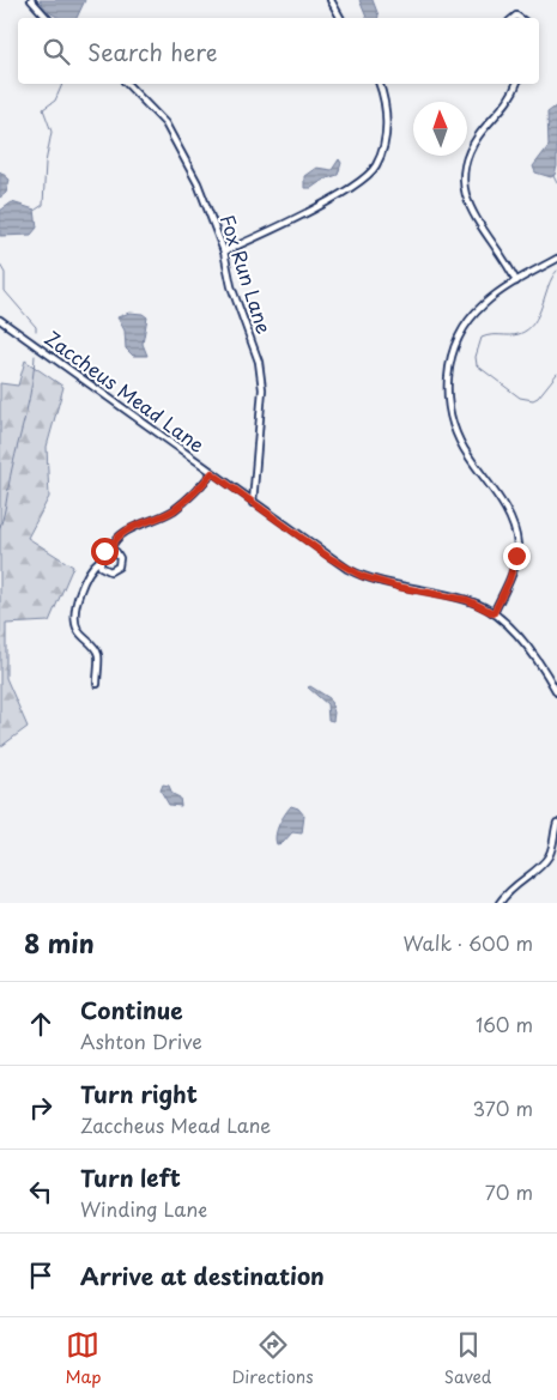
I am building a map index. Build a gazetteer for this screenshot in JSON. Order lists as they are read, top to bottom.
{
  "streets": {
    "street": ["Fox Run Lane", "Zaccheus Mead Lane"]
  },
  "crossings": [
    ["Fox Run Lane", "Zaccheus Mead Lane"]
  ],
  "north": "top",
  "page": {
    "search": "Search here",
    "heading": ["8 min", "Walk · 600 m"],
    "list": [
      ["Continue", "Ashton Drive", "160 m"],
      ["Turn right", "Zaccheus Mead Lane", "370 m"],
      ["Turn left", "Winding Lane", "70 m"],
      "Arrive at destination"
    ],
    "nav": ["Map", "Directions", "Saved"]
  }
}
